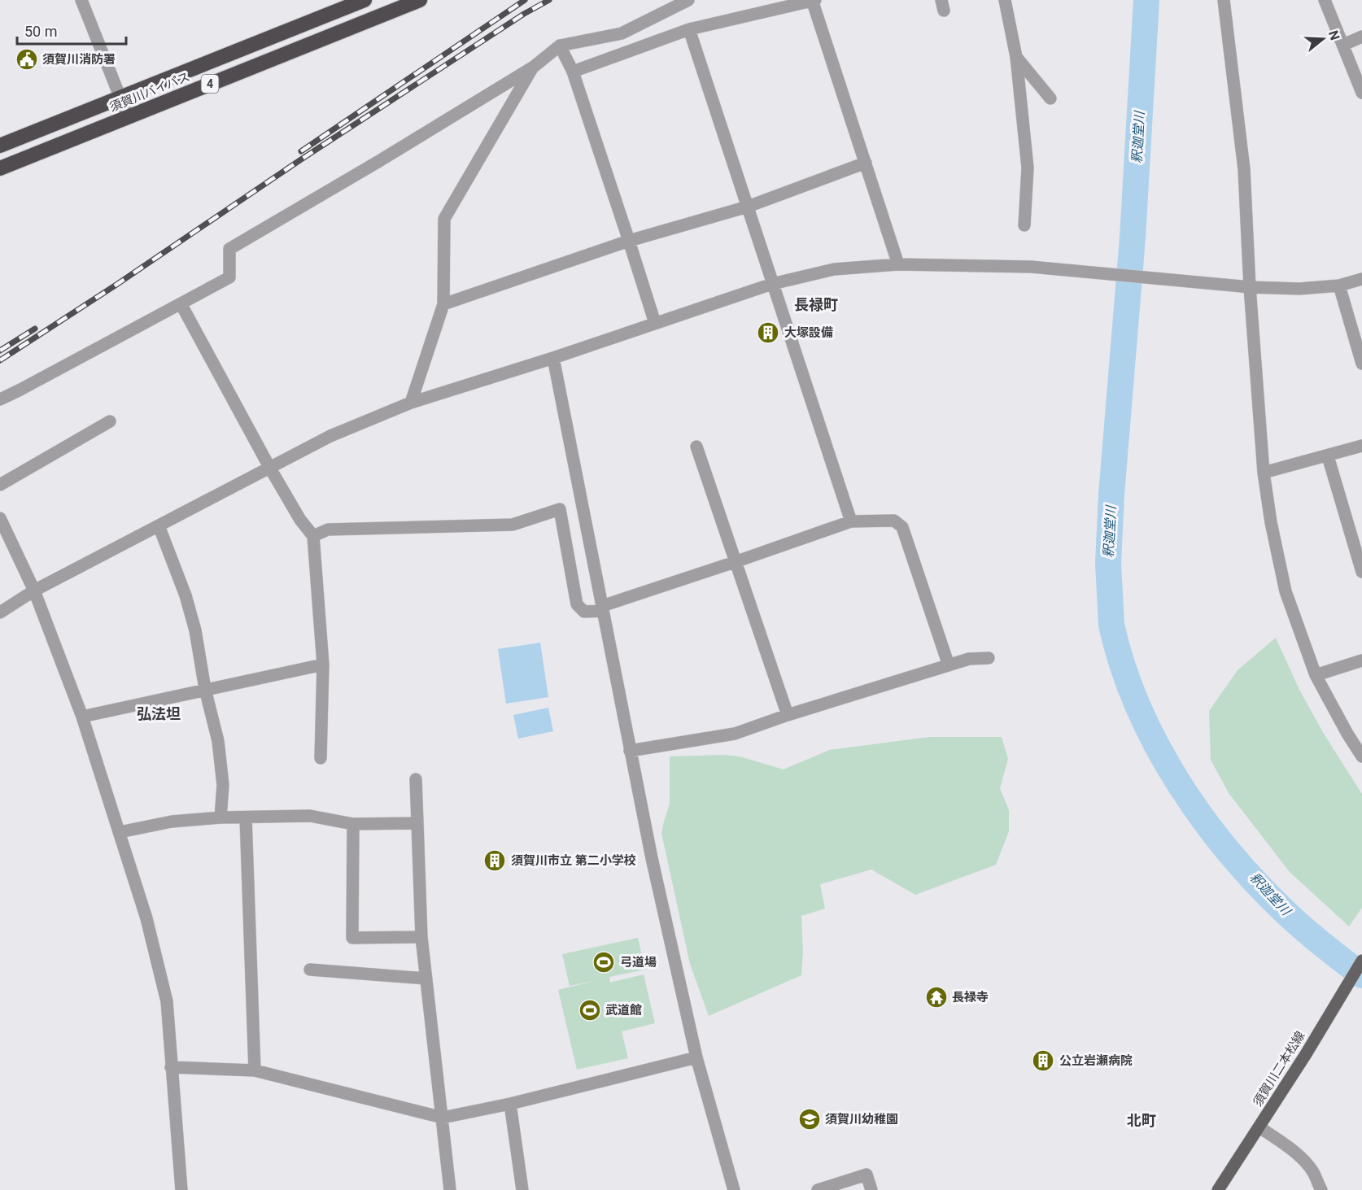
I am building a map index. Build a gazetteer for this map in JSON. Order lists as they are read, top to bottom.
{
  "streets": {
    "highway": ["4", "須賀川バイパス"],
    "main road": ["須賀川二本松線"]
  },
  "districts": ["長禄町", "弘法坦", "北町"],
  "water": ["釈迦堂川"],
  "places": {
    "public building": ["須賀川消防署"],
    "building": ["大塚設備", "須賀川市立 第二小学校", "公立岩瀬病院"],
    "sports": ["弓道場", "武道館"],
    "temple": ["長禄寺"],
    "school or university": ["須賀川幼稚園"]
  },
  "scale_bar": "50 m",
  "north": "right"
}
